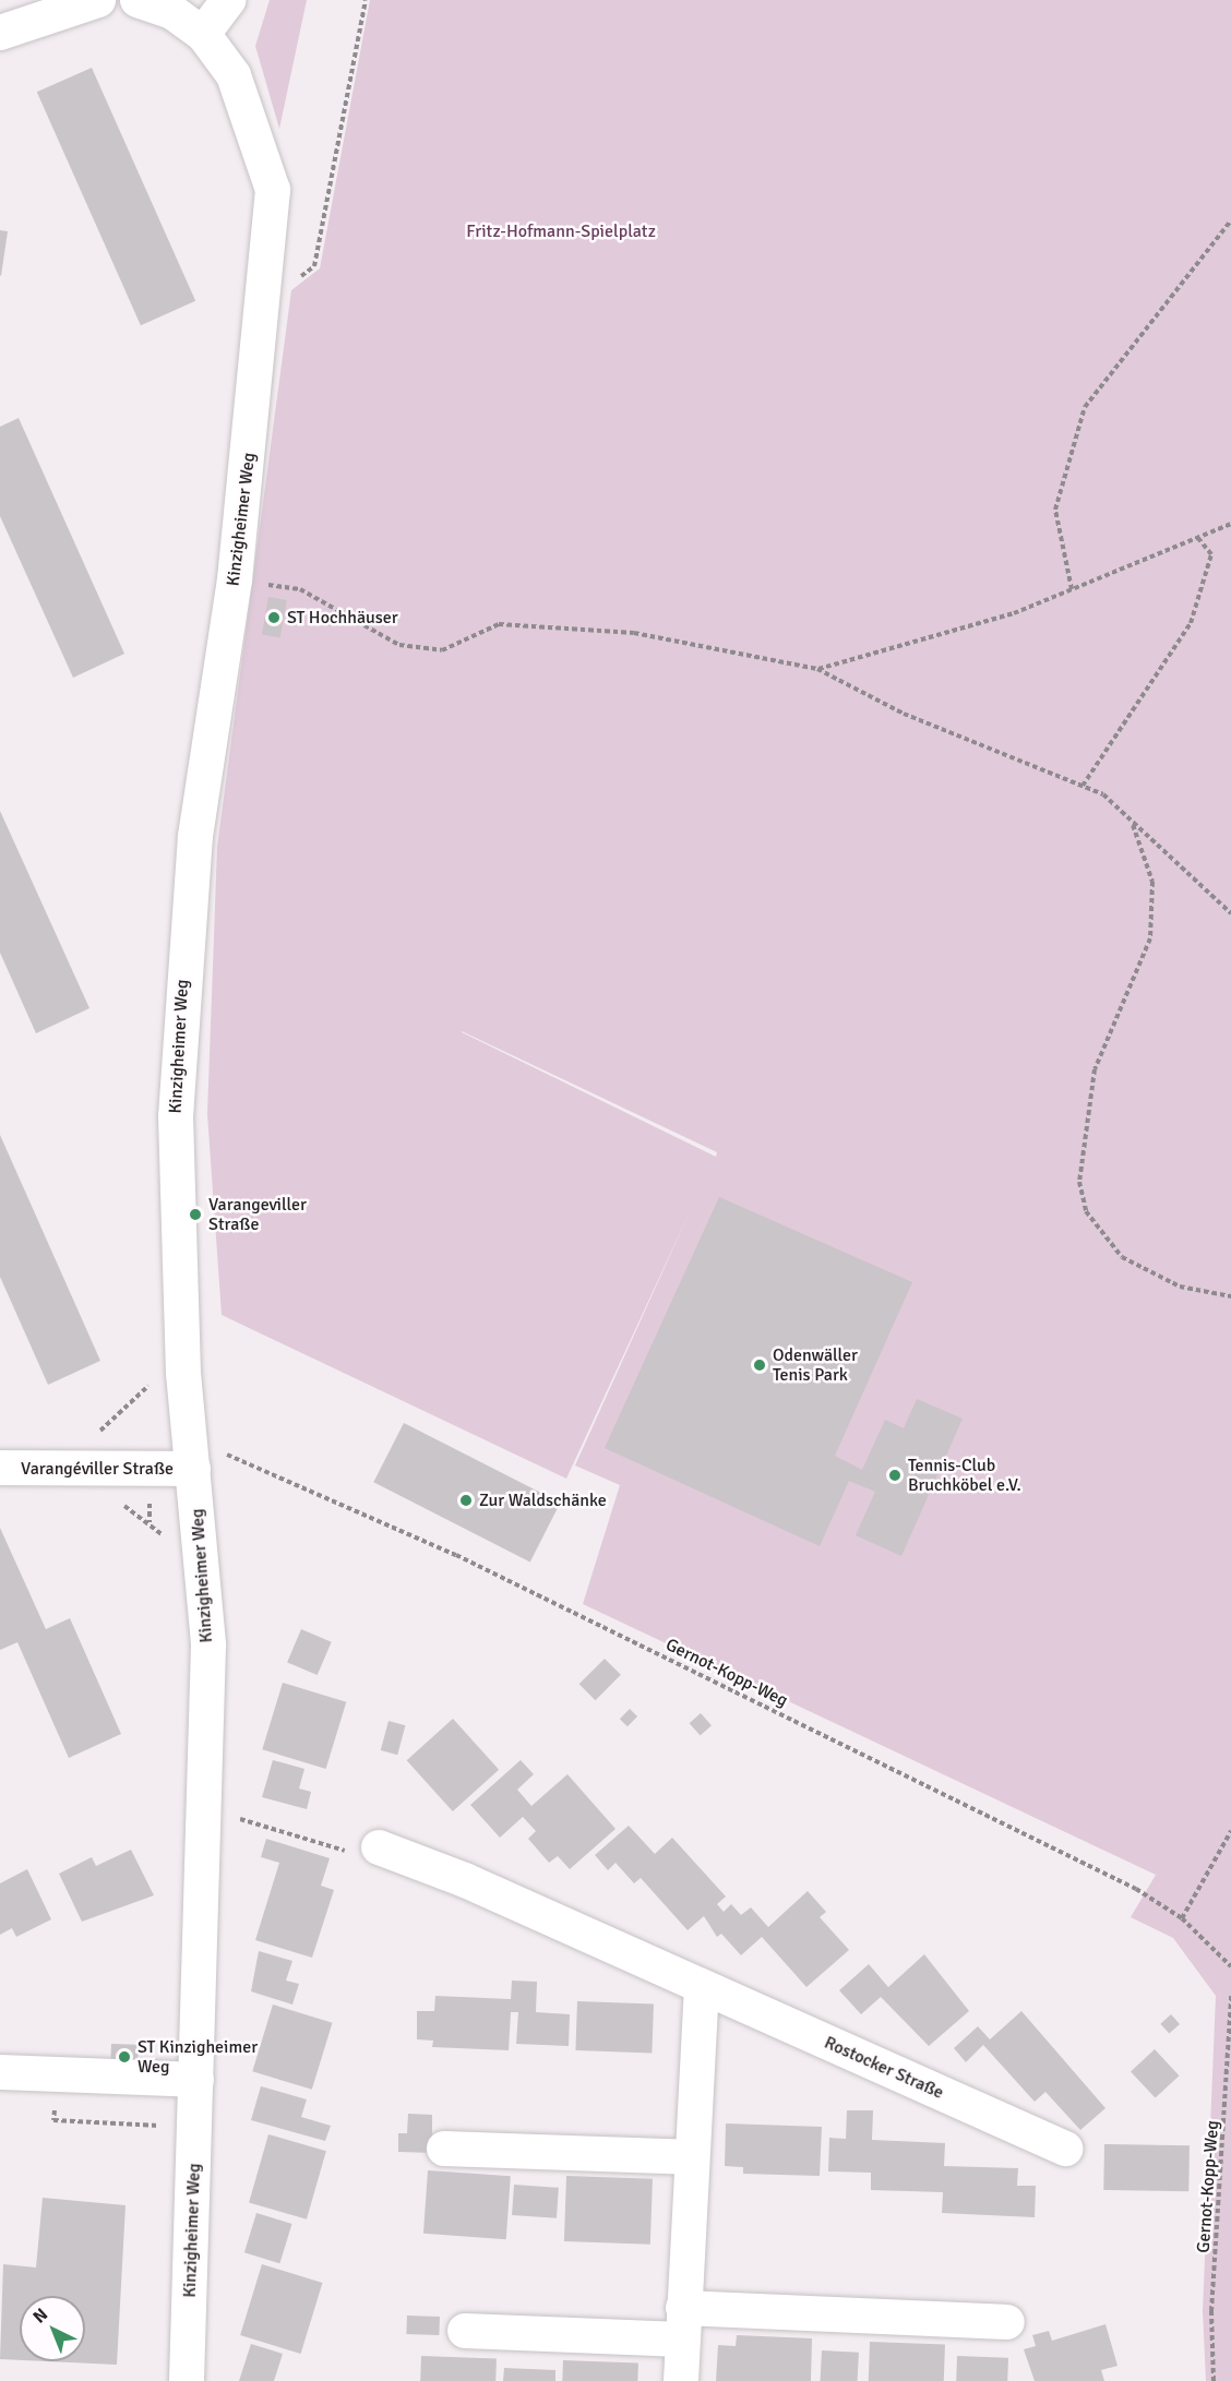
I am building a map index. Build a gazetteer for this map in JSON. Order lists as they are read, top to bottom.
{
  "streets": {
    "street": ["Kinzigheimer Weg", "Varangéviller Straße", "Rostocker Straße"],
    "path": ["Gernot-Kopp-Weg"]
  },
  "crossings": [
    ["Kinzigheimer Weg", "Varangéviller Straße"],
    ["Kinzigheimer Weg", "Gernot-Kopp-Weg"],
    ["Varangéviller Straße", "Gernot-Kopp-Weg"]
  ],
  "parks": ["Fritz-Hofmann-Spielplatz"],
  "places": [
    "ST Hochhäuser",
    "Varangeviller Straße",
    "Odenwäller Tenis Park",
    "Tennis-Club Bruchköbel e.V.",
    "Zur Waldschänke",
    "ST Kinzigheimer Weg"
  ],
  "north": "top left"
}
